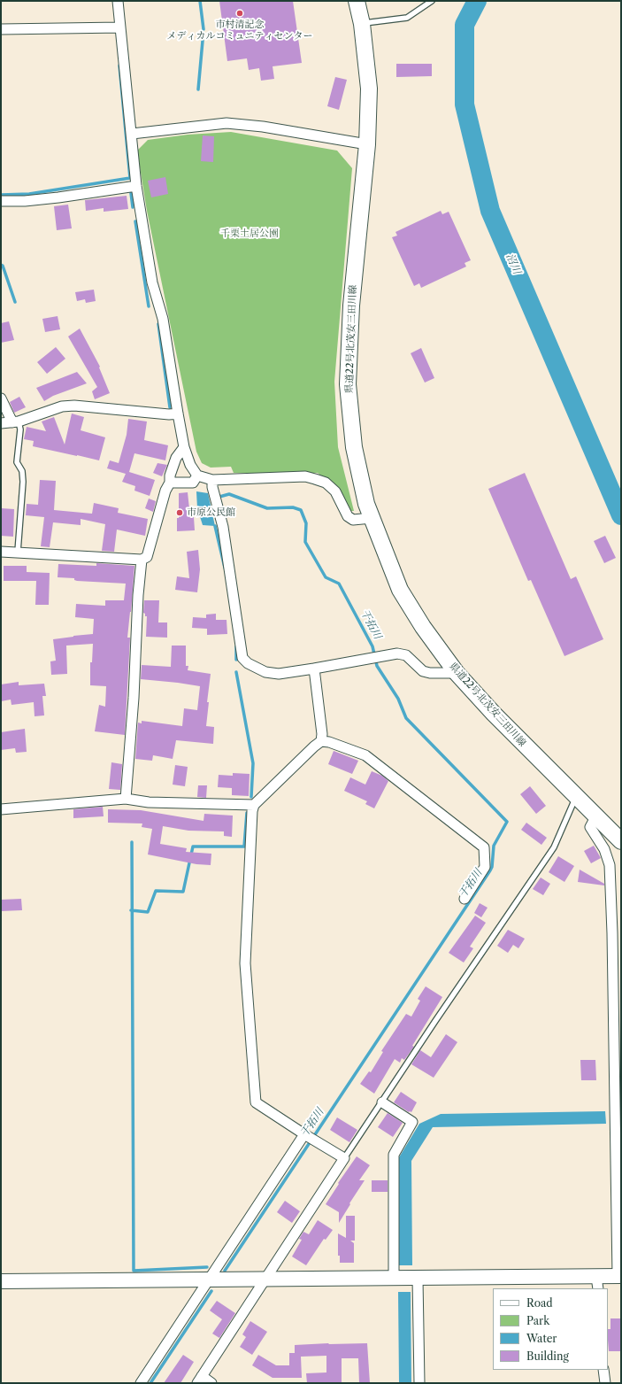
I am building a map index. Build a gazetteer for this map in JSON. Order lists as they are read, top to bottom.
{
  "streets": {
    "main road": ["県道22号北茂安三田川線"]
  },
  "water": ["沼川", "干拓川"],
  "parks": ["千栗土居公園"],
  "places": ["市村清記念 メディカルコミュニティセンター", "市原公民館"],
  "legend": [
    "Road",
    "Park",
    "Water",
    "Building"
  ]
}
